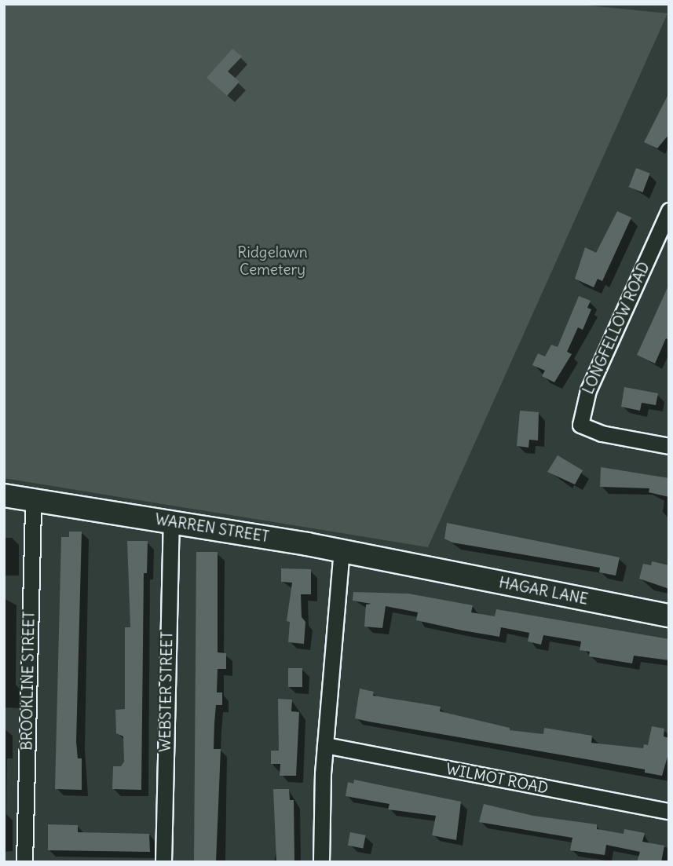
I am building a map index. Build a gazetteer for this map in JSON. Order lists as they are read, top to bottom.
{
  "streets": {
    "street": [
      "LONGFELLOW ROAD",
      "WARREN STREET",
      "HAGAR LANE",
      "BROOKLINE STREET",
      "WEBSTER STREET",
      "WILMOT ROAD"
    ]
  },
  "crossings": [
    ["WARREN STREET", "HAGAR LANE"],
    ["WARREN STREET", "BROOKLINE STREET"],
    ["WARREN STREET", "WEBSTER STREET"]
  ],
  "parks": ["Ridgelawn Cemetery"]
}
